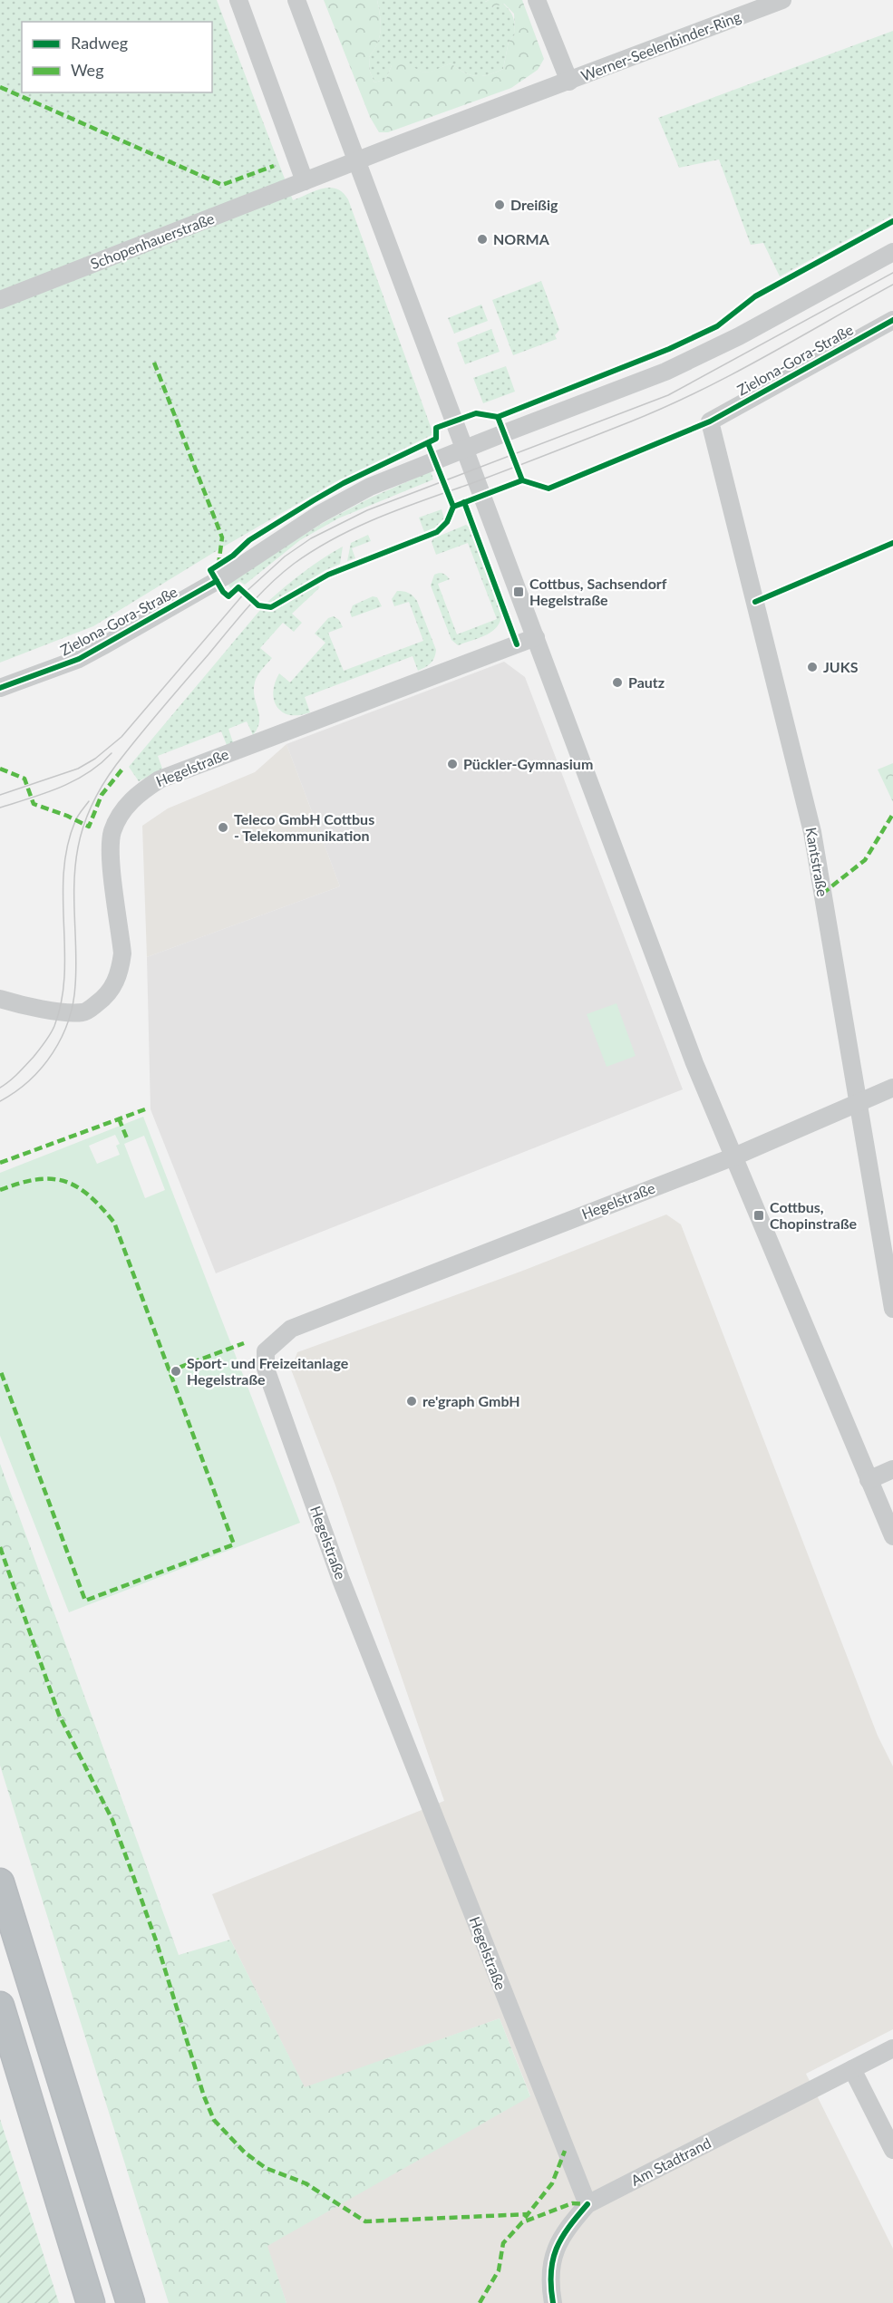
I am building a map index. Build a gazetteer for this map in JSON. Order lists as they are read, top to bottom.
{
  "streets": {
    "street": [
      "Werner-Seelenbinder-Ring",
      "Schopenhauerstraße",
      "Zielona-Gora-Straße",
      "Hegelstraße",
      "Kantstraße",
      "Am Stadtrand"
    ]
  },
  "crossings": [
    ["Werner-Seelenbinder-Ring", "Schopenhauerstraße"],
    ["Zielona-Gora-Straße", "Kantstraße"],
    ["Hegelstraße", "Kantstraße"],
    ["Hegelstraße", "Am Stadtrand"]
  ],
  "places": {
    "other": [
      "Dreißig",
      "NORMA",
      "JUKS",
      "Pautz",
      "Pückler-Gymnasium",
      "Teleco GmbH Cottbus - Telekommunikation",
      "Sport- und Freizeitanlage Hegelstraße",
      "re'graph GmbH"
    ],
    "transit": ["Cottbus, Sachsendorf Hegelstraße", "Cottbus, Chopinstraße"]
  },
  "legend": ["Radweg", "Weg"]
}
